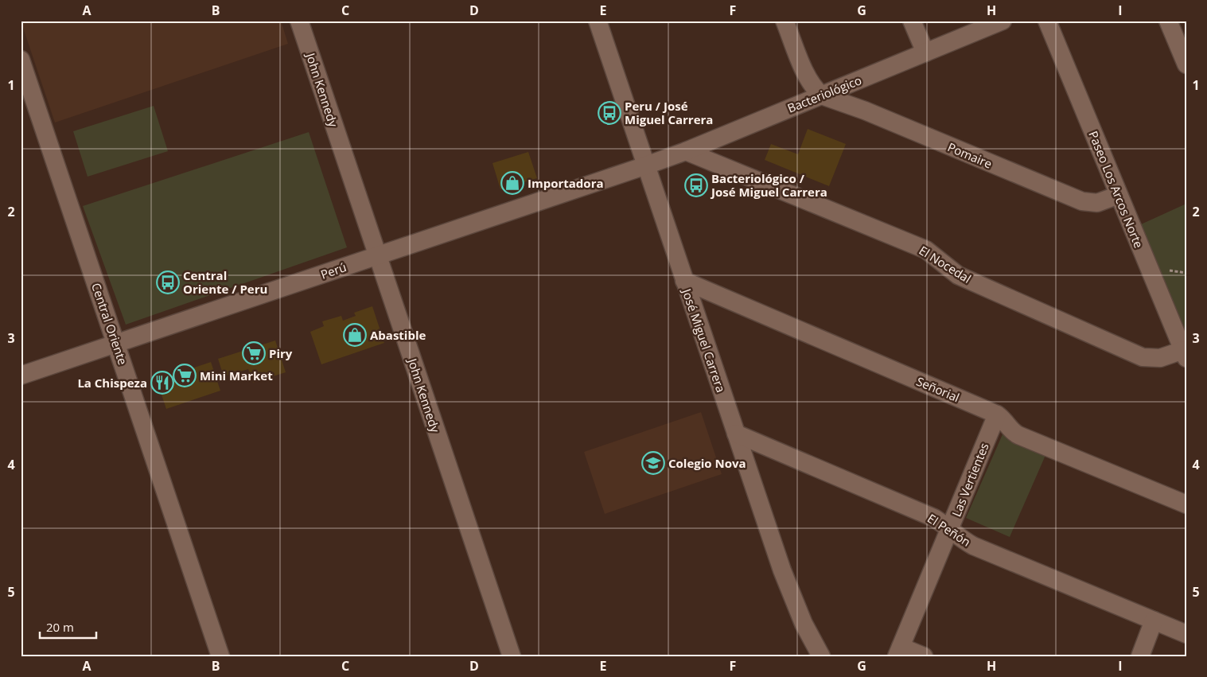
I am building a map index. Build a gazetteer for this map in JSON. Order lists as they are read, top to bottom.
{
  "streets": {
    "street": [
      "John Kennedy",
      "Bacteriológico",
      "Pomaire",
      "Paseo Los Arcos Norte",
      "El Nocedal",
      "Perú",
      "Central Oriente",
      "José Miguel Carrera",
      "Señorial",
      "Las Vertientes",
      "El Peñón"
    ]
  },
  "crossings": [
    ["John Kennedy", "Perú"],
    ["Bacteriológico", "Pomaire"],
    ["Bacteriológico", "El Nocedal"],
    ["Bacteriológico", "Perú"],
    ["Bacteriológico", "José Miguel Carrera"],
    ["Pomaire", "Paseo Los Arcos Norte"],
    ["Paseo Los Arcos Norte", "El Nocedal"],
    ["Perú", "Central Oriente"],
    ["Perú", "José Miguel Carrera"],
    ["José Miguel Carrera", "Señorial"],
    ["José Miguel Carrera", "El Peñón"],
    ["Señorial", "Las Vertientes"],
    ["Las Vertientes", "El Peñón"]
  ],
  "places": {
    "bus stop": ["Peru / José Miguel Carrera", "Bacteriológico / José Miguel Carrera", "Central Oriente / Peru"],
    "shop": ["Importadora", "Abastible"],
    "supermarket": ["Piry", "Mini Market"],
    "restaurant": ["La Chispeza"],
    "school or university": ["Colegio Nova"]
  },
  "scale_bar": "20 m",
  "grid": {
    "columns": [
      "A",
      "B",
      "C",
      "D",
      "E",
      "F",
      "G",
      "H",
      "I"
    ],
    "rows": [
      "1",
      "2",
      "3",
      "4",
      "5"
    ]
  }
}
